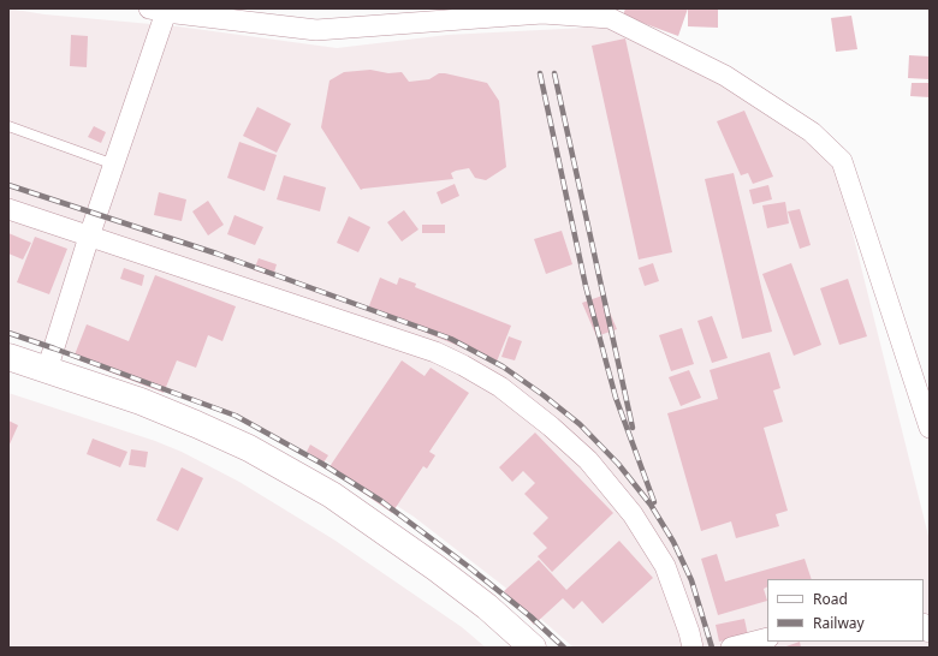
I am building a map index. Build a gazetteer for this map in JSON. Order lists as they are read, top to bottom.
{
  "legend": ["Road", "Railway"]
}
